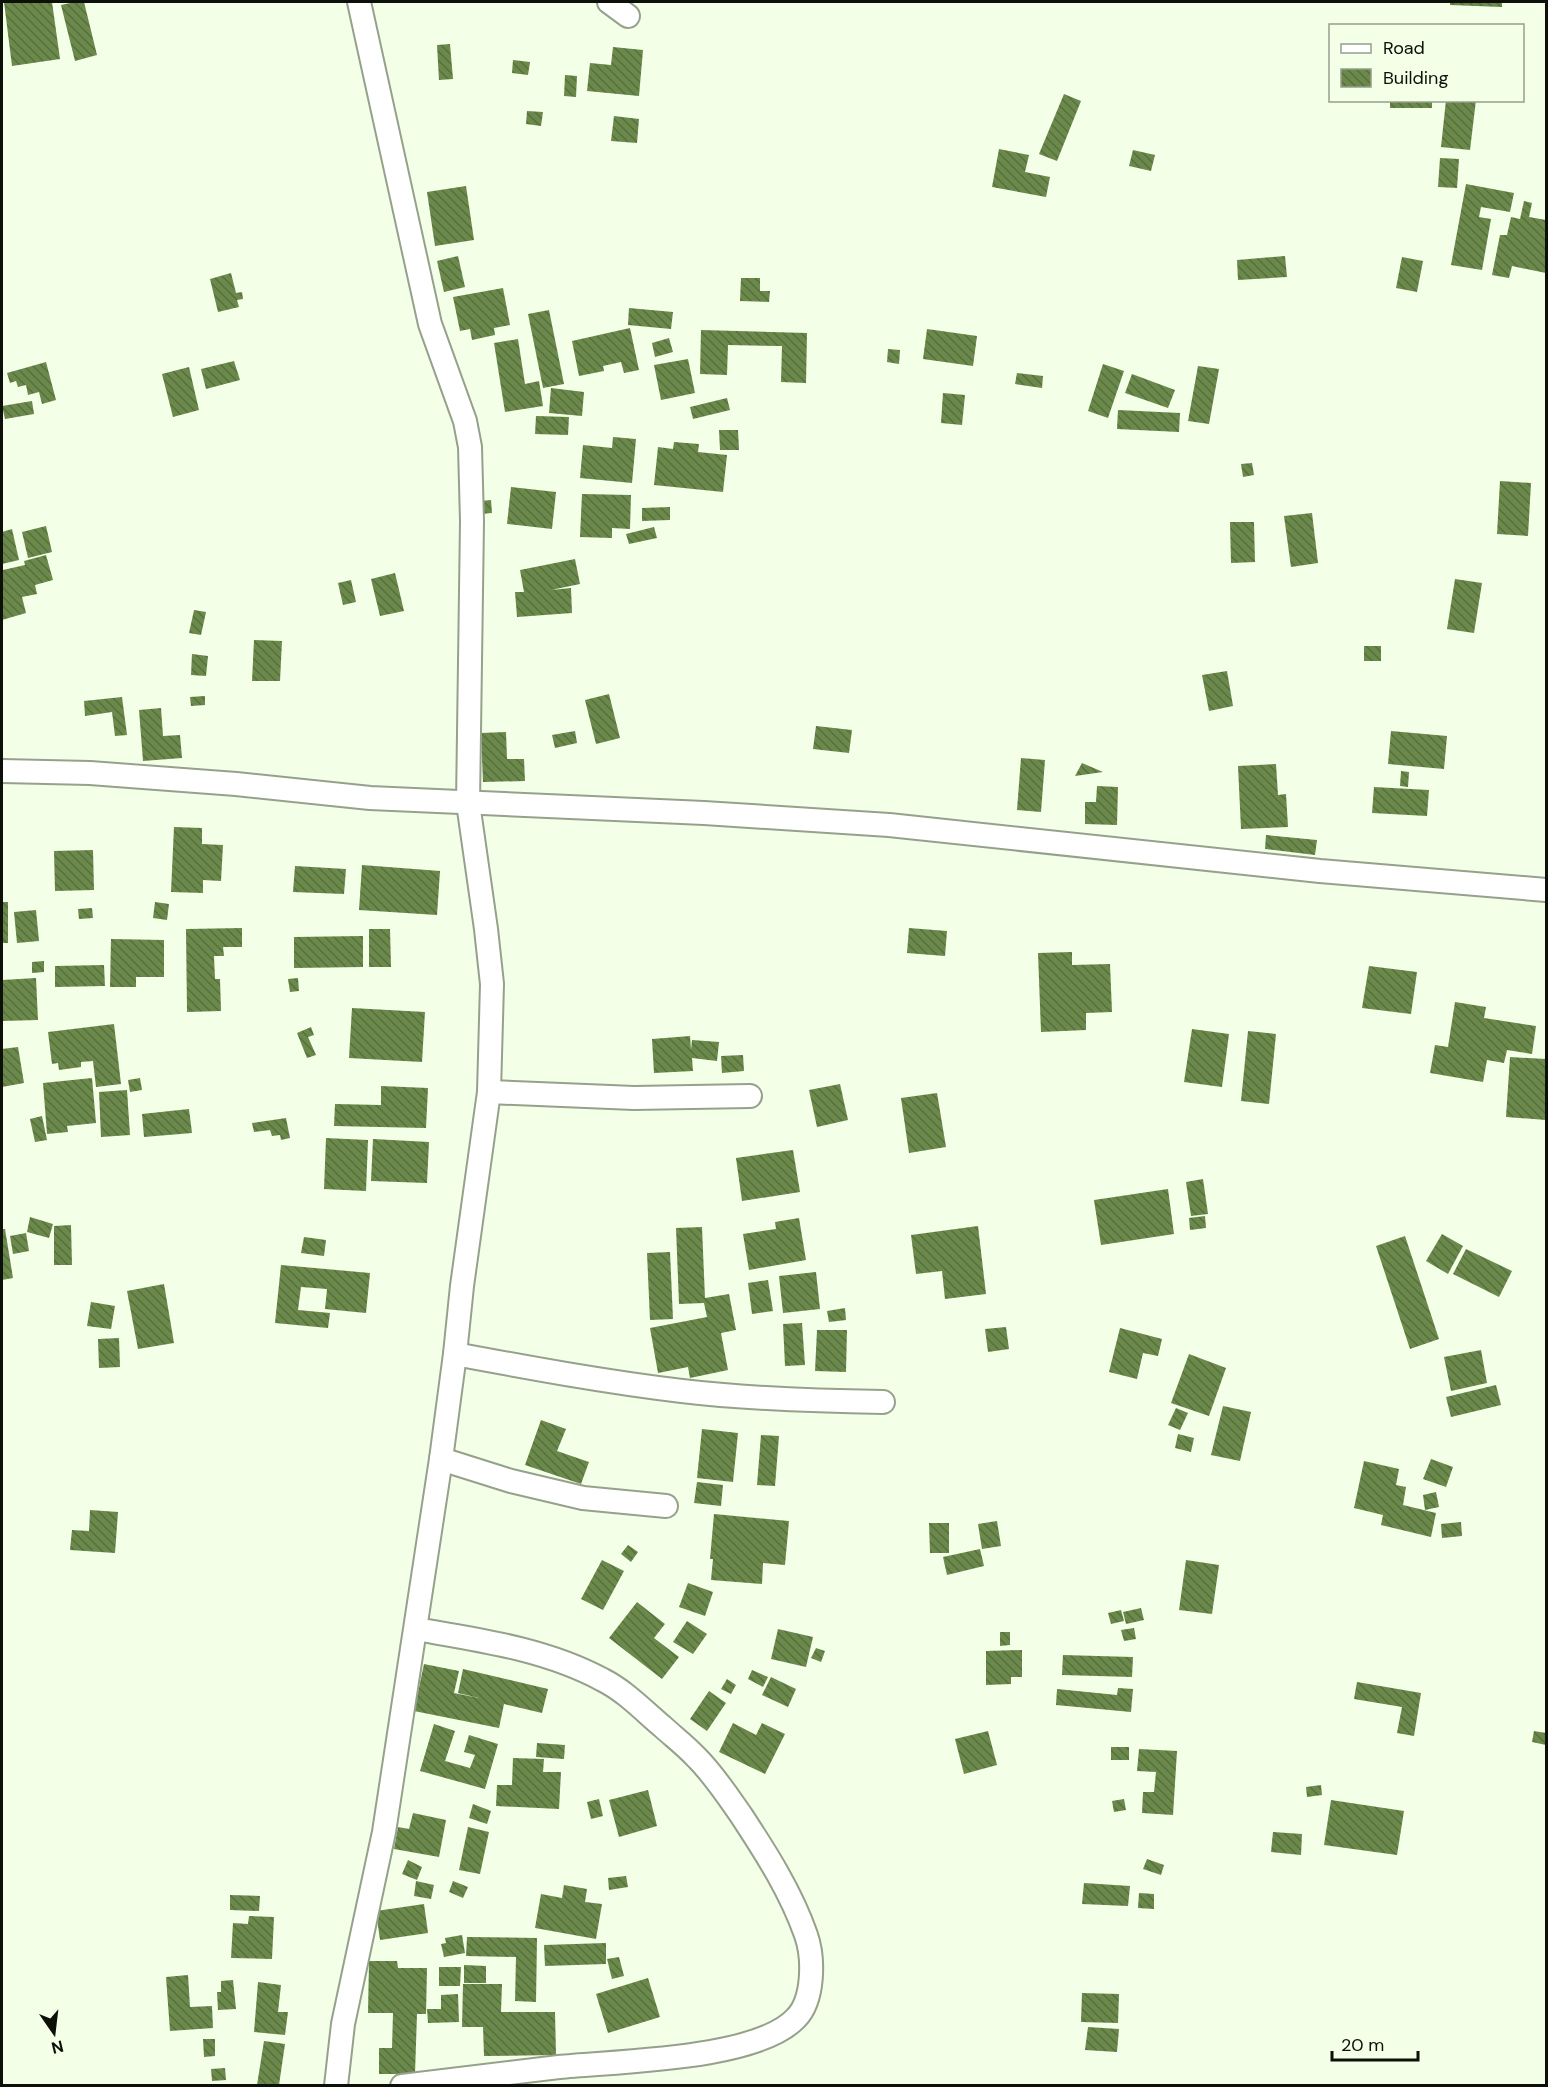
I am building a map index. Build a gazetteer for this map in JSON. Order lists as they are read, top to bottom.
{
  "legend": ["Road", "Building"],
  "scale_bar": "20 m",
  "north": "bottom"
}
